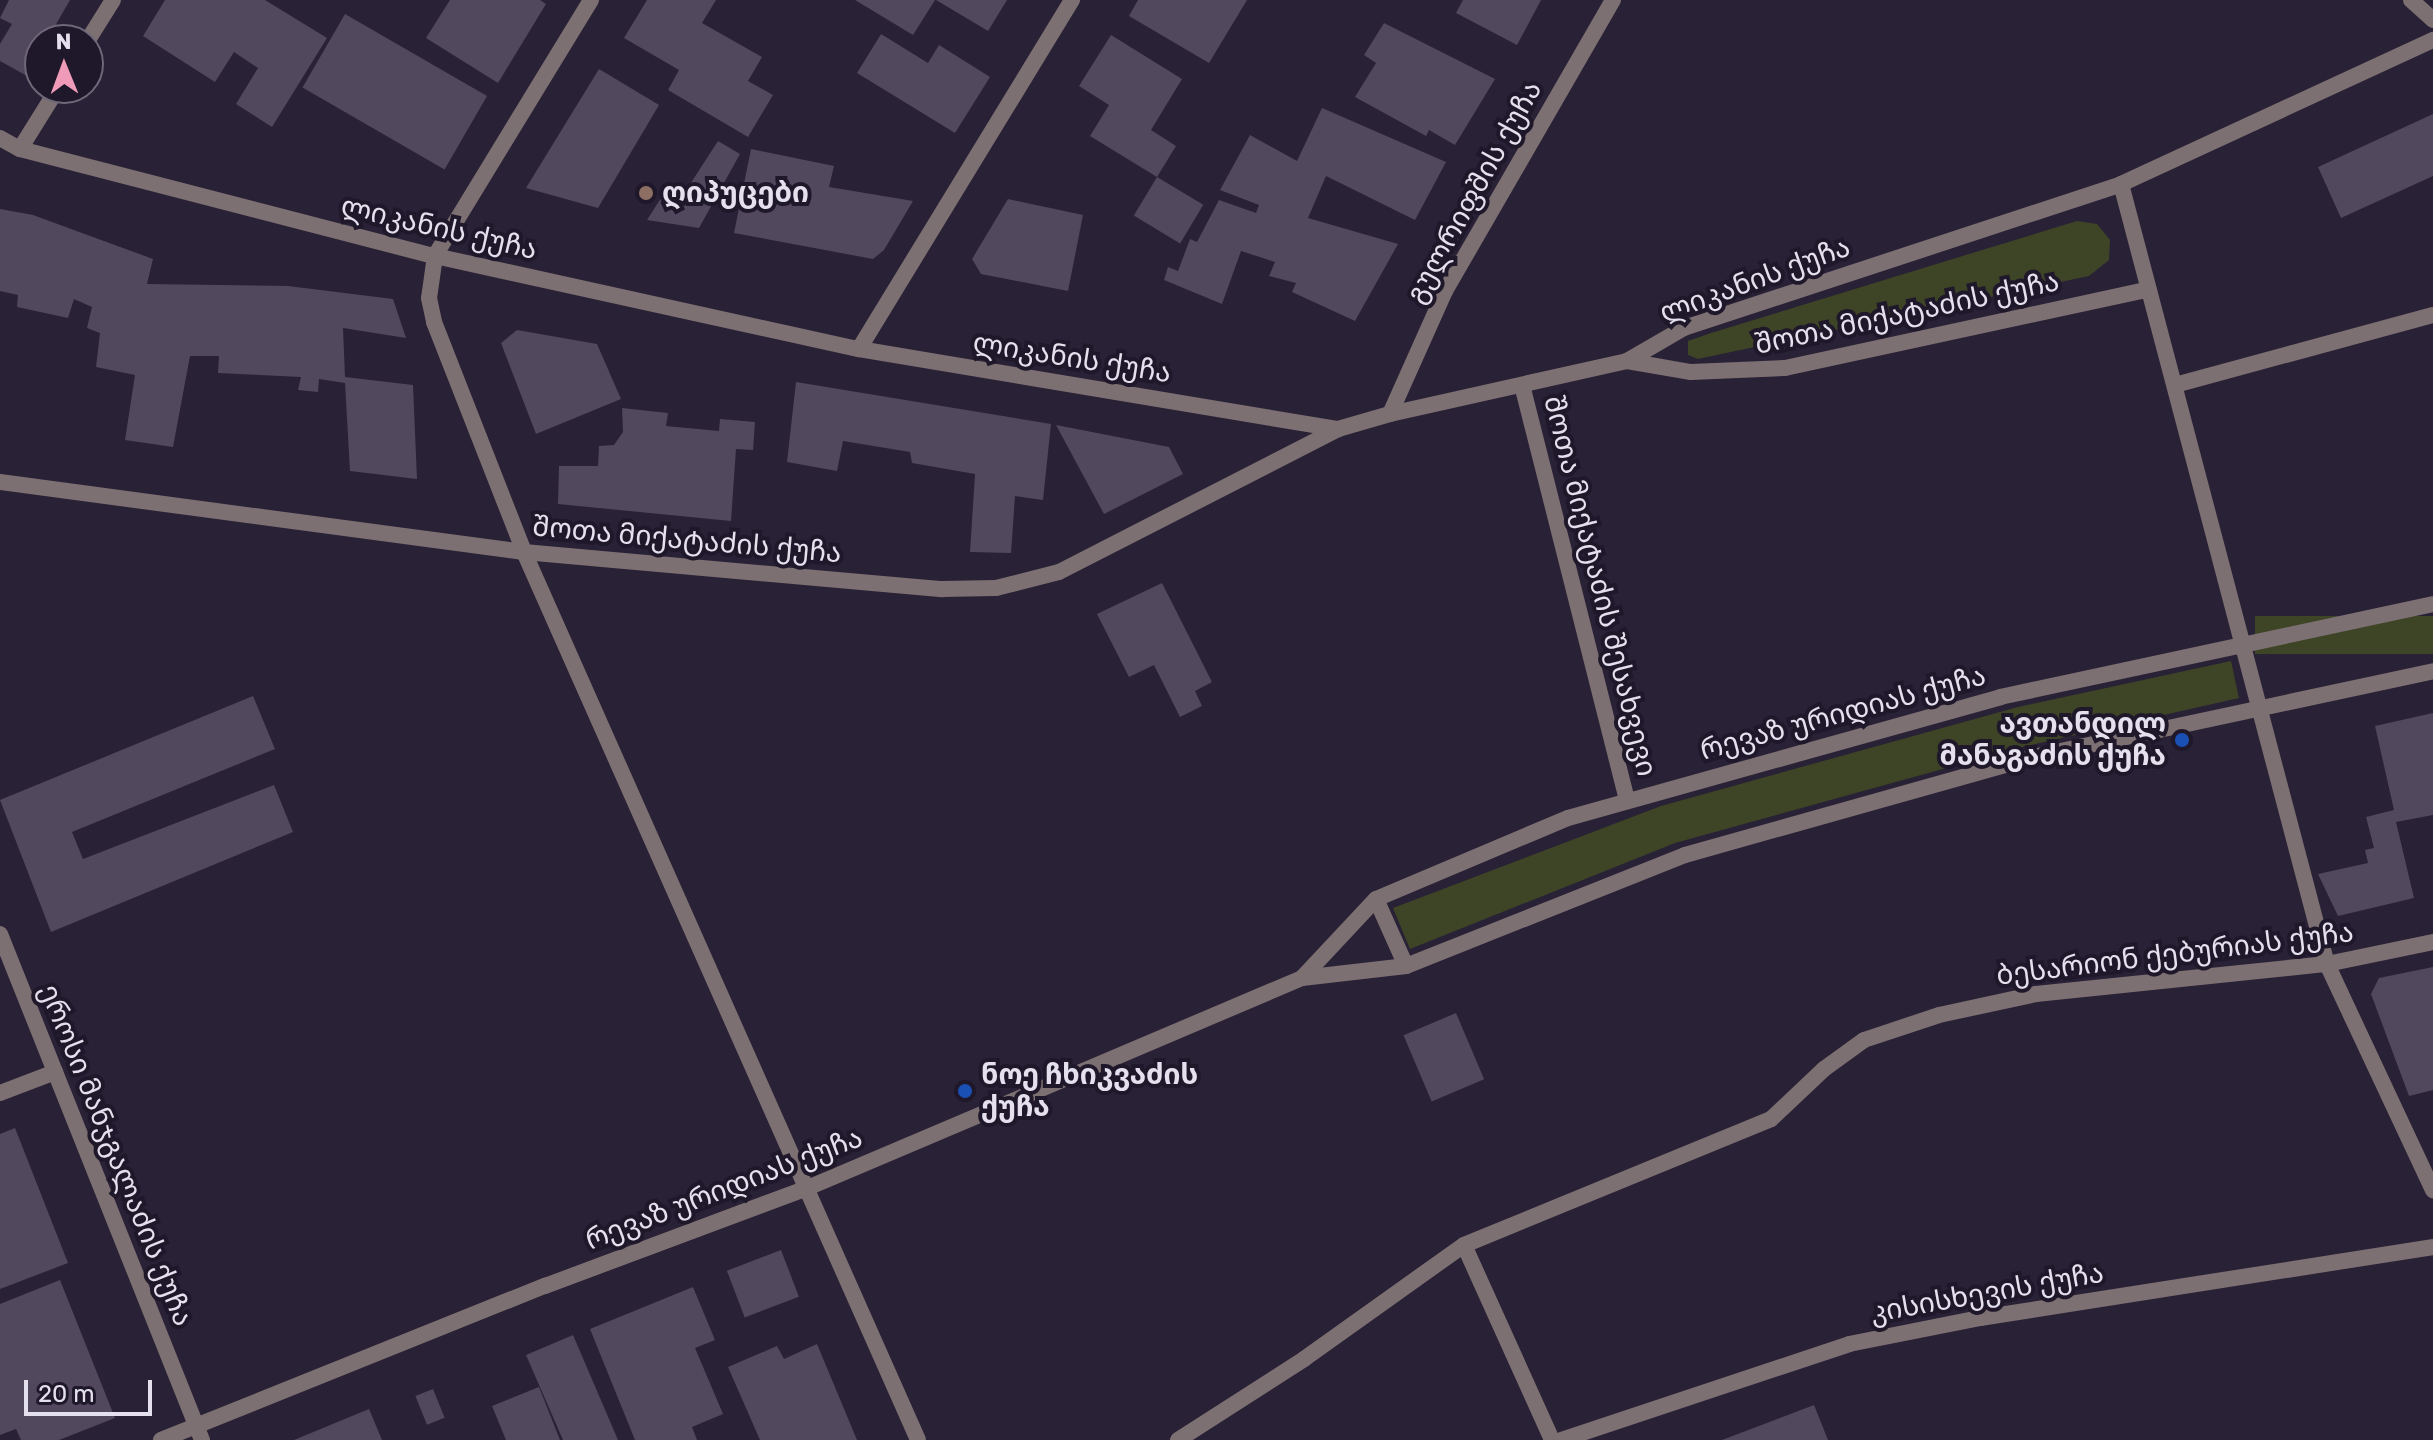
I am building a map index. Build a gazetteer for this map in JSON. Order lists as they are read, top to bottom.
{
  "streets": {
    "street": [
      "გულრიფშის ქუჩა",
      "ლიკანის ქუჩა",
      "შოთა მიქატაძის ქუჩა",
      "შოთა მიქატაძის შესახვევი",
      "რევაზ ურიდიას ქუჩა",
      "ბესარიონ ქებურიას ქუჩა",
      "ეროსი მანჯგალაძის ქუჩა",
      "კისისხევის ქუჩა"
    ]
  },
  "crossings": [
    ["გულრიფშის ქუჩა", "ლიკანის ქუჩა"],
    ["ლიკანის ქუჩა", "შოთა მიქატაძის ქუჩა"],
    ["ლიკანის ქუჩა", "შოთა მიქატაძის შესახვევი"],
    ["შოთა მიქატაძის შესახვევი", "რევაზ ურიდიას ქუჩა"],
    ["რევაზ ურიდიას ქუჩა", "ეროსი მანჯგალაძის ქუჩა"]
  ],
  "places": ["ღიპუცები", "ავთანდილ მანაგაძის ქუჩა", "ნოე ჩხიკვაძის ქუჩა"],
  "scale_bar": "20 m",
  "north": "top"
}
